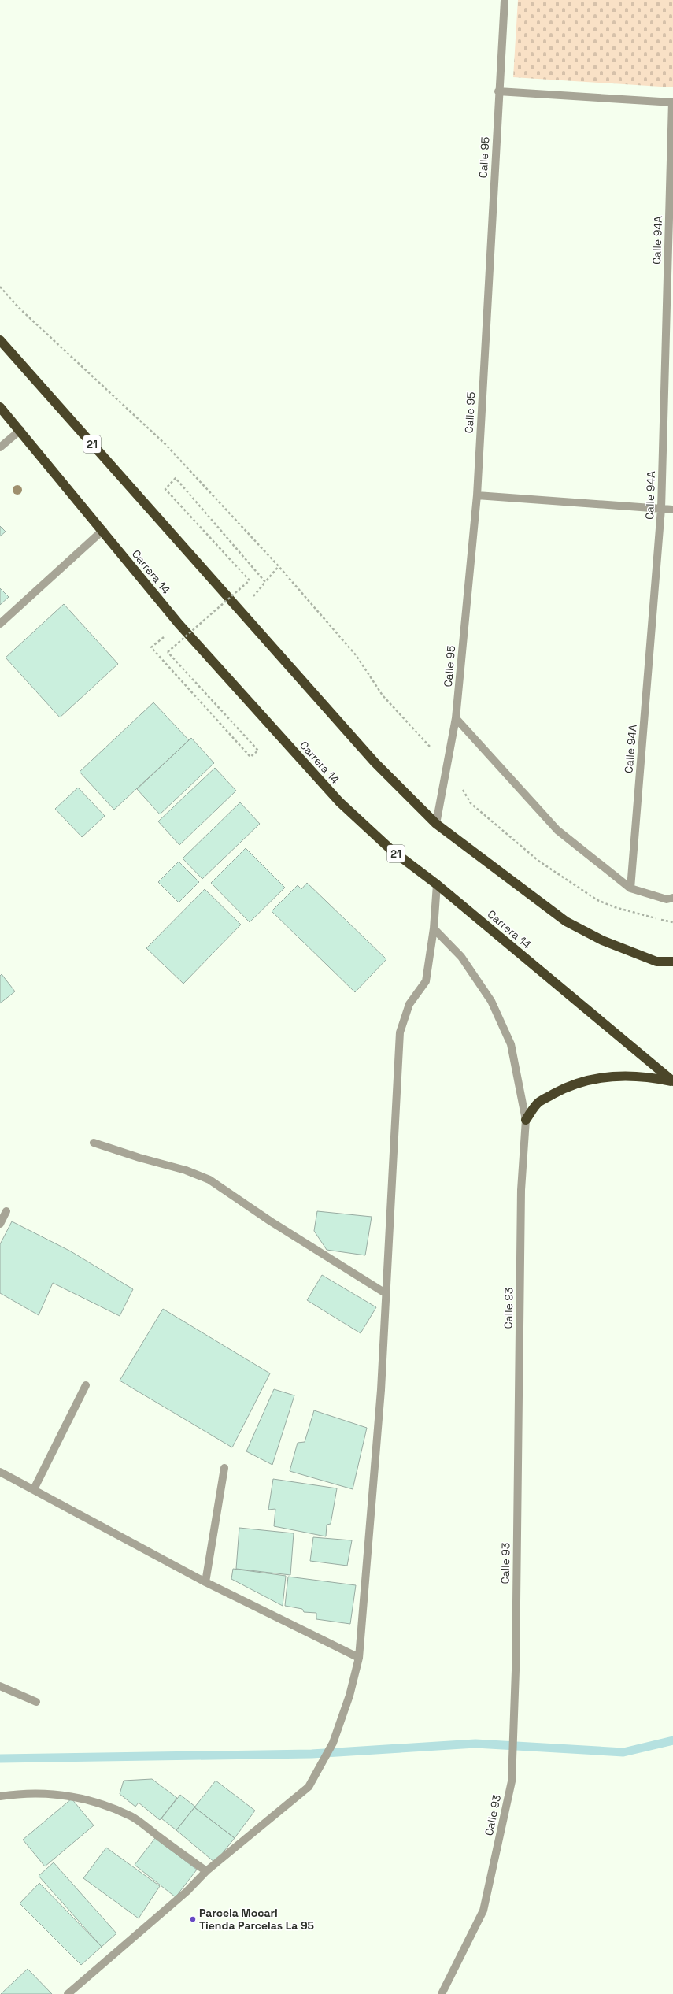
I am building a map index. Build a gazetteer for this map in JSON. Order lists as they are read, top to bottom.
{
  "streets": {
    "highway": ["21", "Carrera 14"],
    "street": ["Calle 95", "Calle 94A", "Calle 93"]
  },
  "crossings": [
    ["Calle 95", "21"]
  ],
  "places": ["Parcela Mocari Tienda Parcelas La 95"]
}
